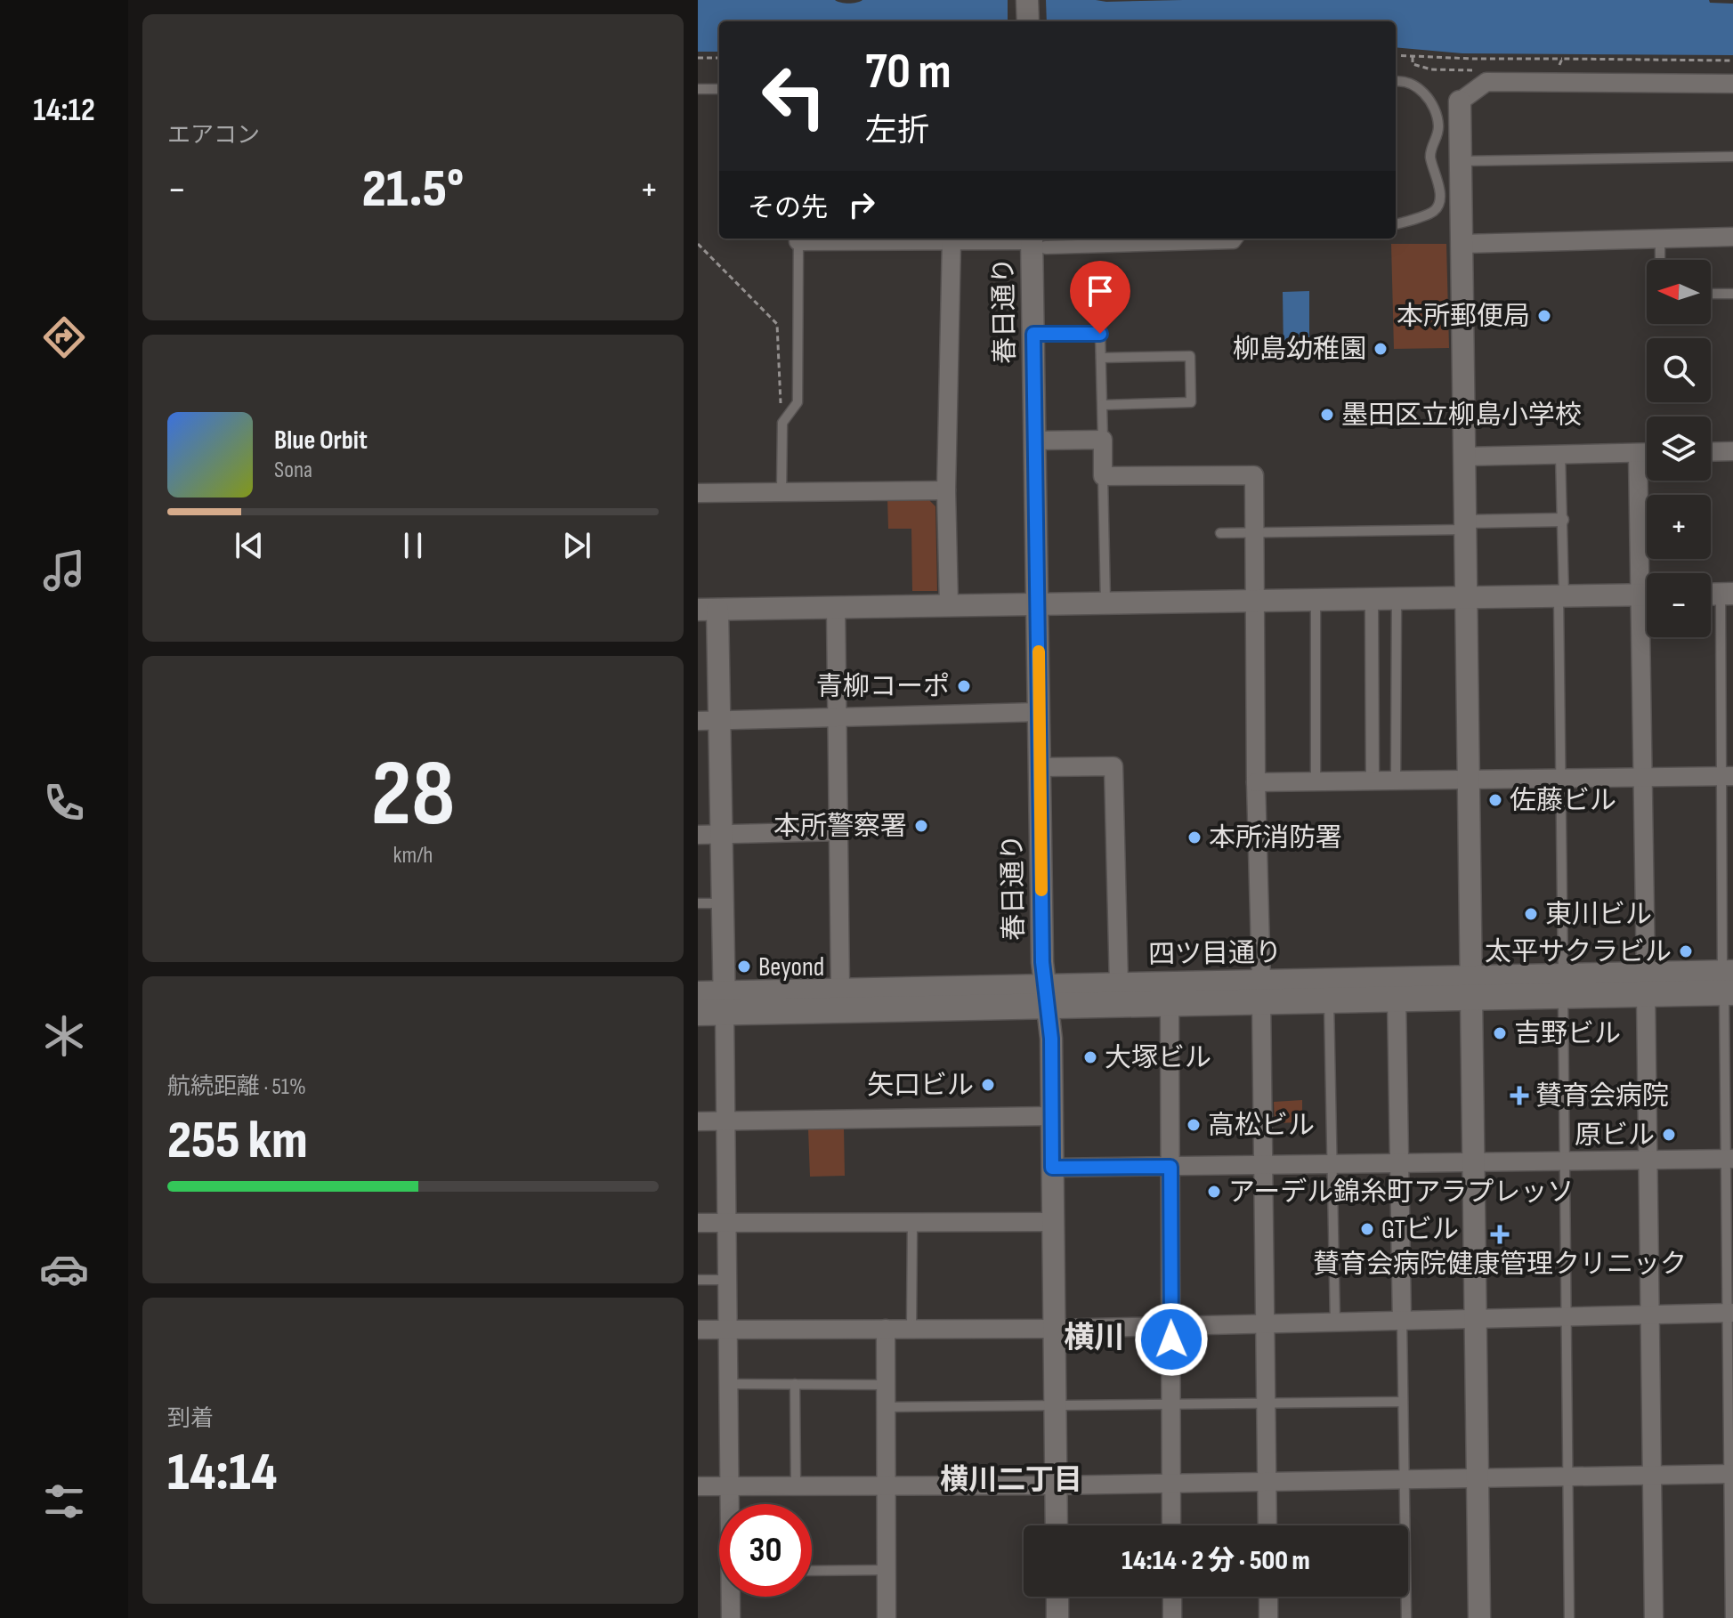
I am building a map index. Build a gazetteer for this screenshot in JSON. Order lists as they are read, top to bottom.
{
  "streets": {
    "main road": ["四ツ目通り"],
    "street": ["春日通り"]
  },
  "crossings": [
    ["春日通り", "四ツ目通り"]
  ],
  "districts": ["横川", "横川二丁目"],
  "places": {
    "other": [
      "本所郵便局",
      "柳島幼稚園",
      "墨田区立柳島小学校",
      "青柳コーポ",
      "佐藤ビル",
      "本所警察署",
      "本所消防署",
      "東川ビル",
      "太平サクラビル",
      "Beyond",
      "吉野ビル",
      "大塚ビル",
      "矢口ビル",
      "高松ビル",
      "原ビル",
      "アーデル錦糸町アラプレッソ",
      "GTビル"
    ],
    "health": ["賛育会病院", "賛育会病院健康管理クリニック"]
  },
  "north": "left",
  "page": {
    "tabs": "14:12",
    "tile": [
      "エアコン",
      ["28", "km/h"],
      ["航続距離 · 51%", "255 km"],
      ["到着", "14:14"]
    ],
    "turn": ["70 m", "左折"],
    "heat": ["−", "21.5°", "+"],
    "then": "その先",
    "map_buttons": ["+", "−"],
    "song": ["Blue Orbit", "Sona"],
    "limit": "30",
    "trip": "14:14 · 2 分 · 500 m"
  }
}
